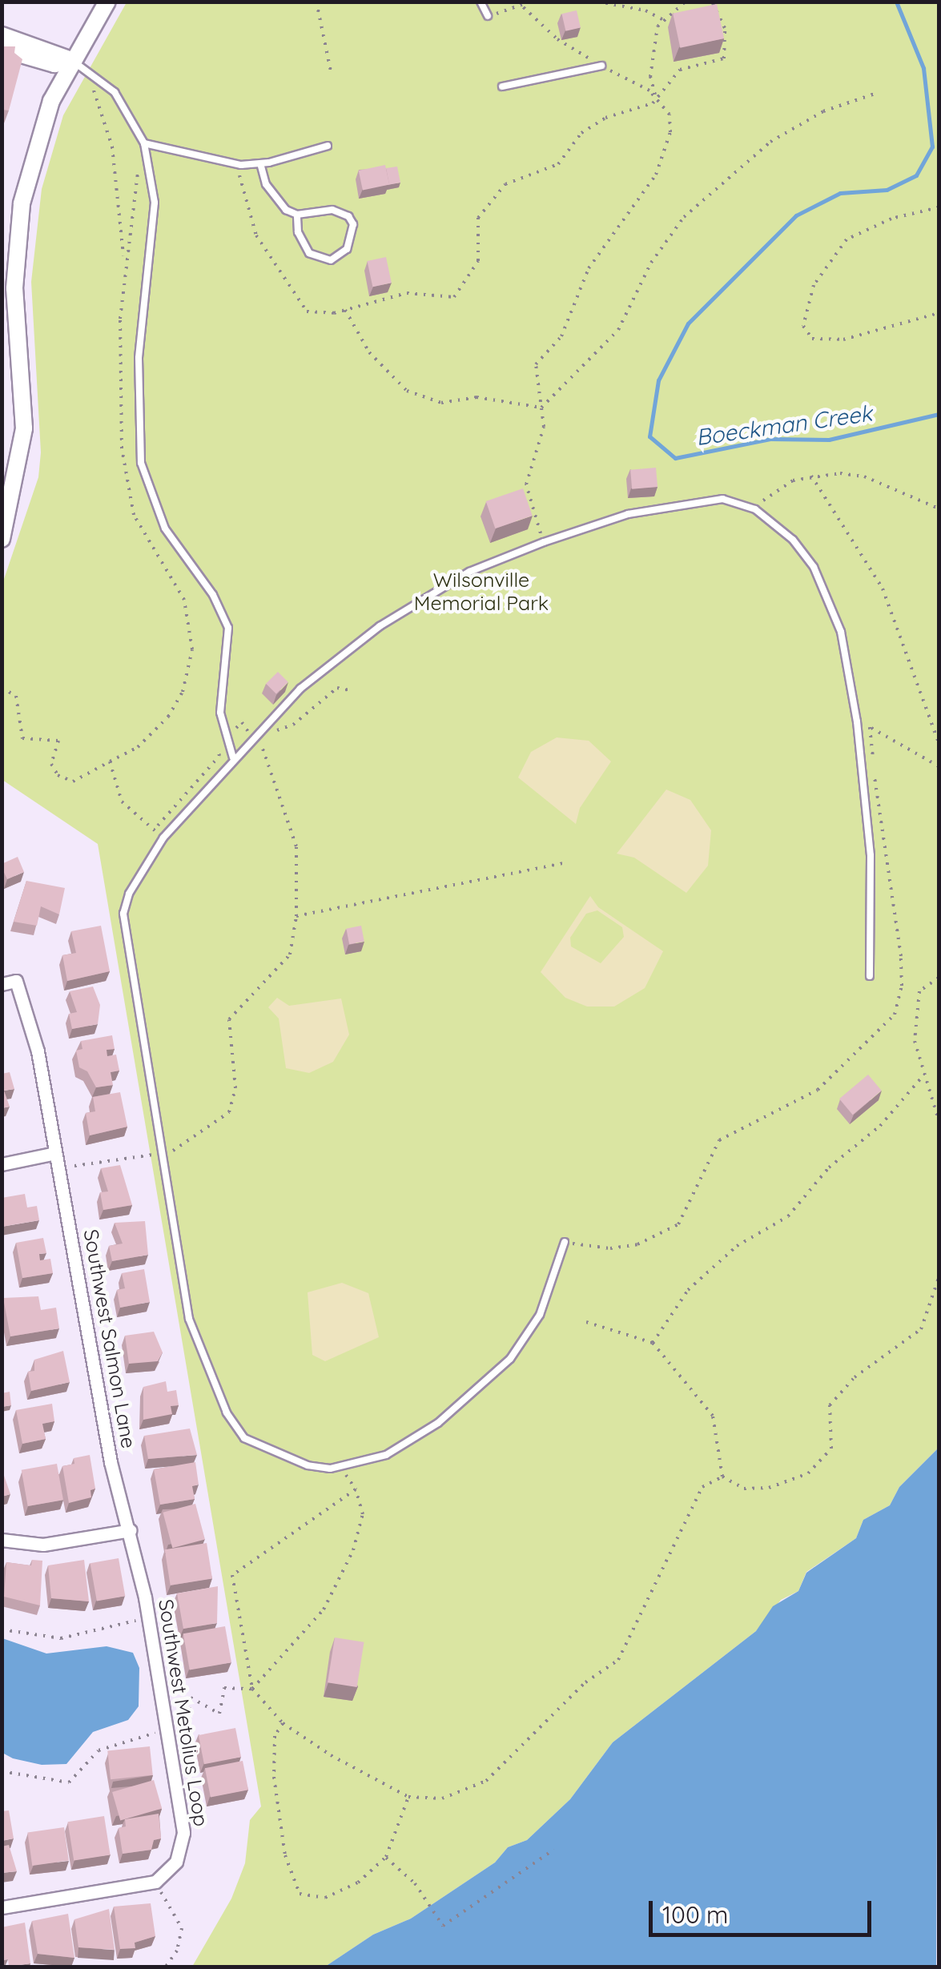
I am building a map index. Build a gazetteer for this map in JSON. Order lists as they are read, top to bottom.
{
  "streets": {
    "street": ["Southwest Salmon Lane", "Southwest Metolius Loop"]
  },
  "crossings": [
    ["Southwest Salmon Lane", "Southwest Metolius Loop"]
  ],
  "water": ["Boeckman Creek"],
  "parks": ["Wilsonville Memorial Park"],
  "scale_bar": "100 m"
}
